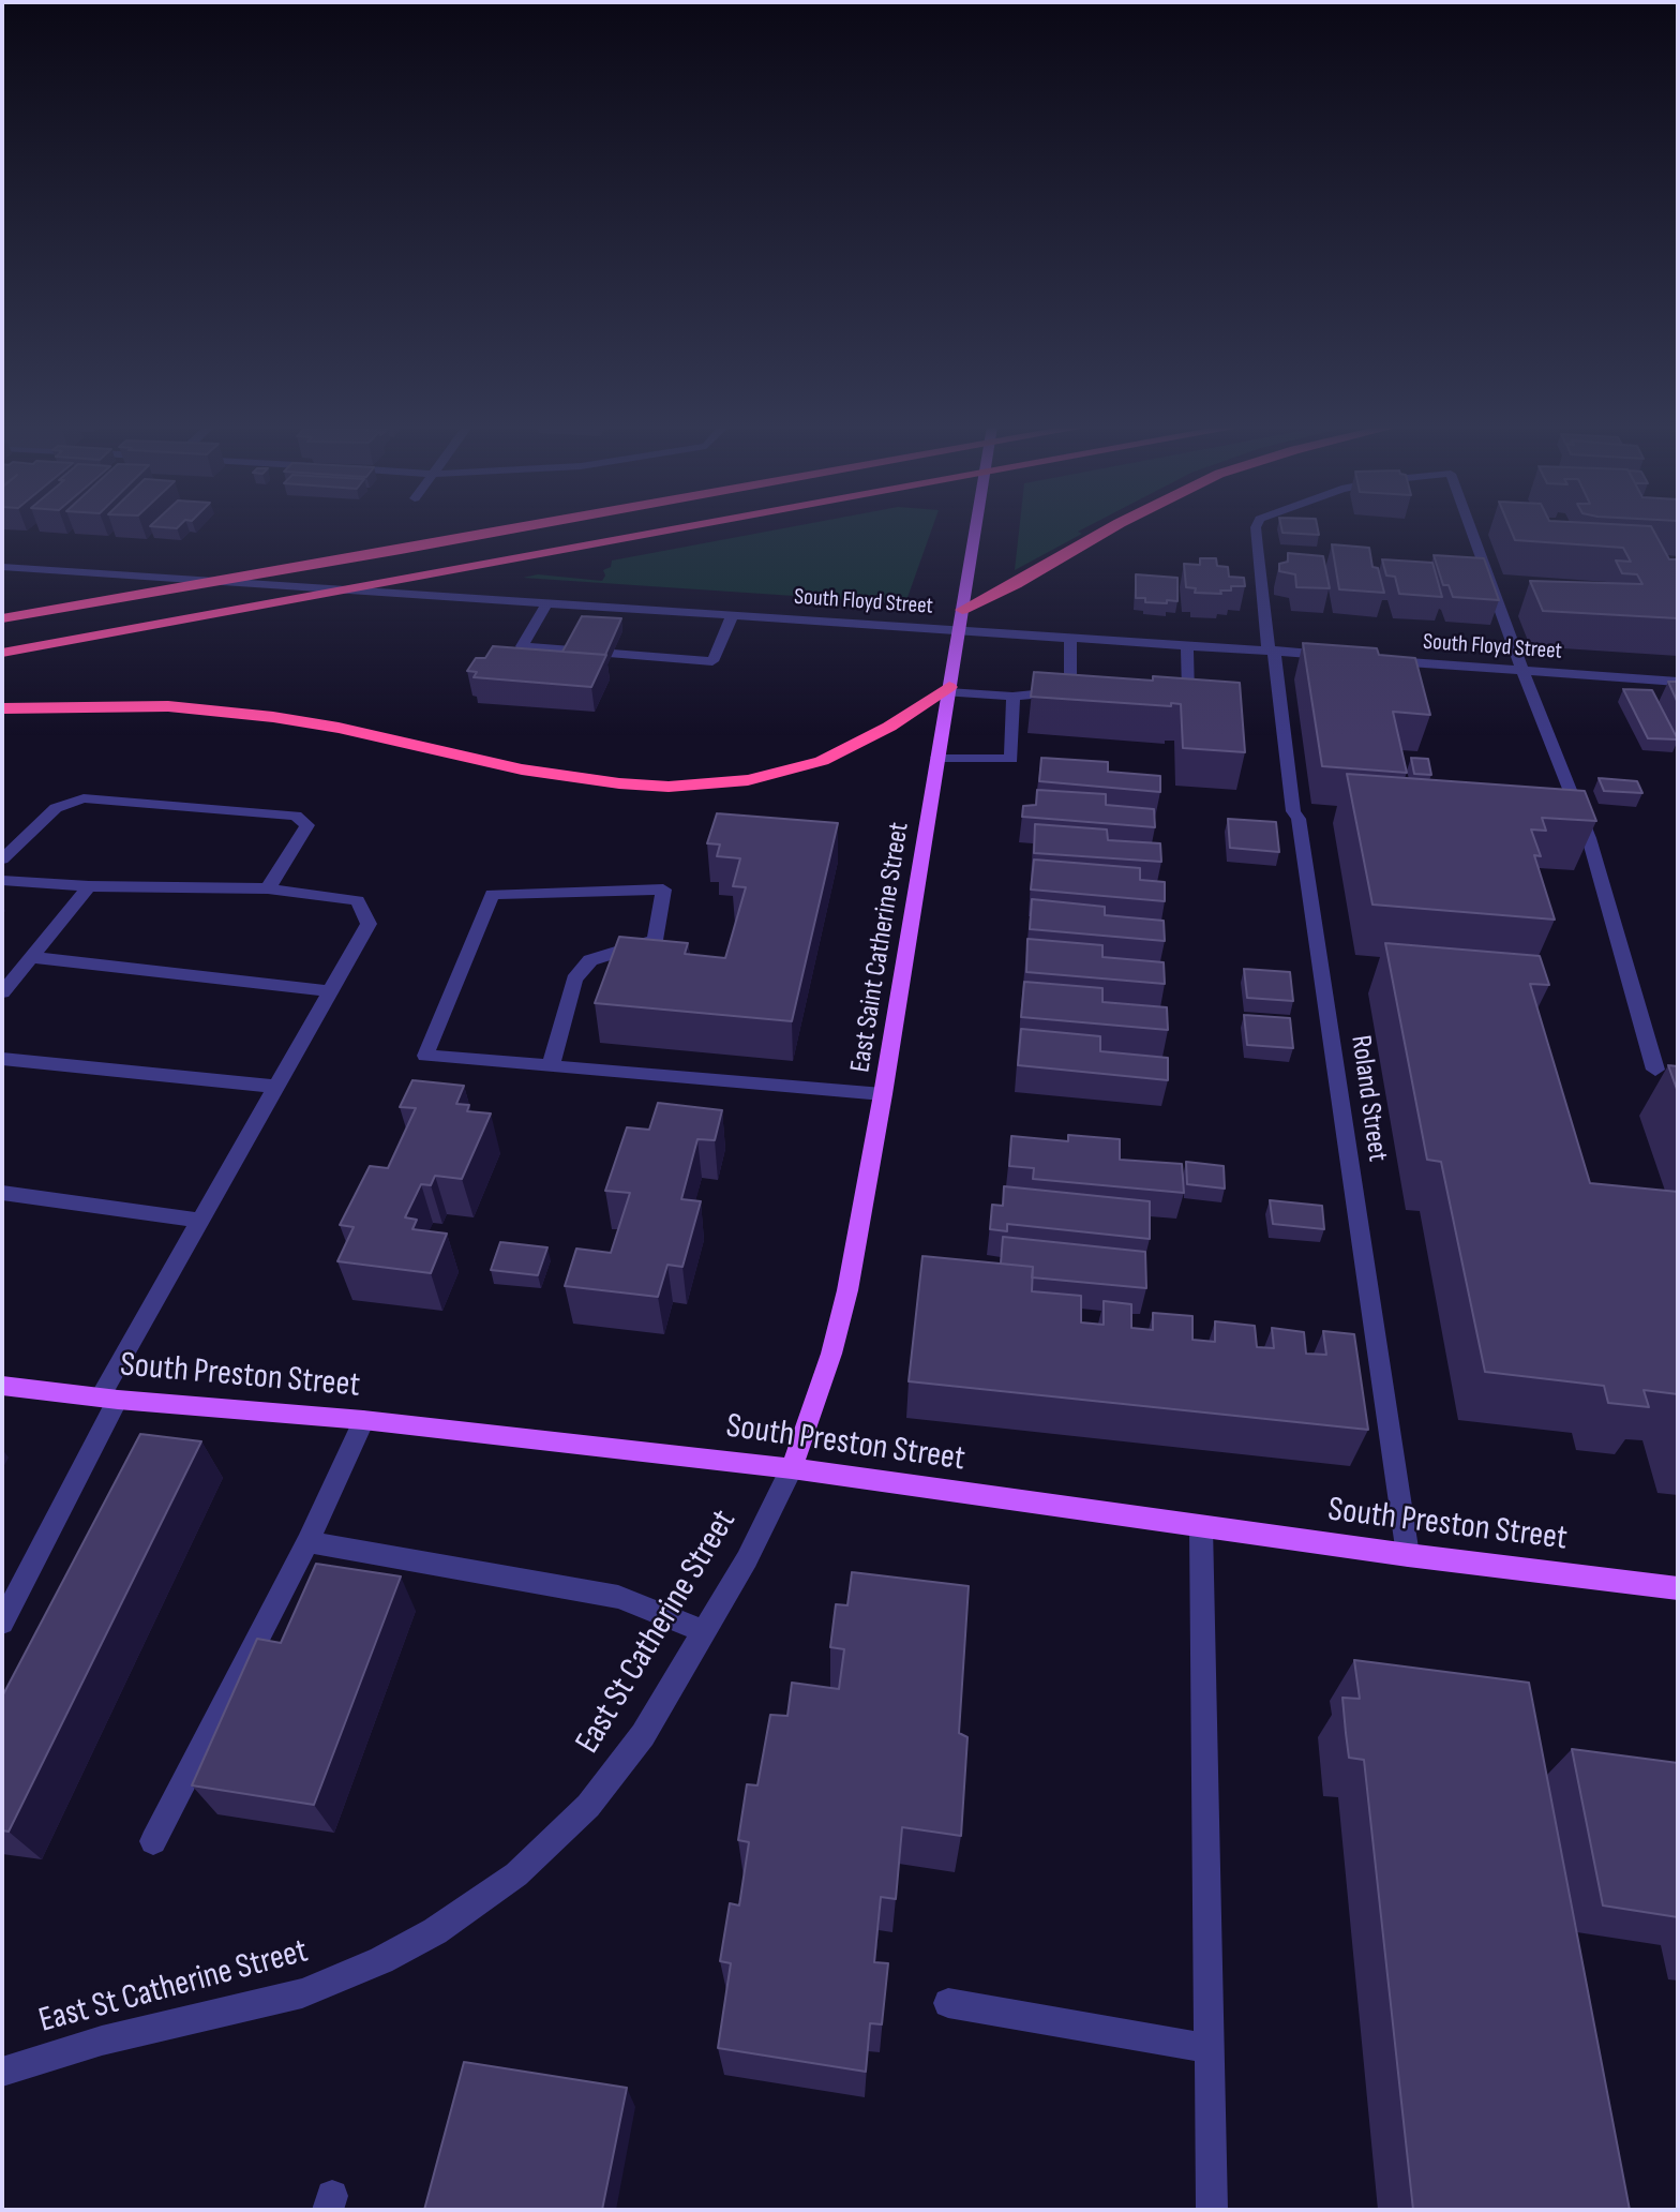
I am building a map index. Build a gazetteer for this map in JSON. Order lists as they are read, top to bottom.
{
  "streets": {
    "main road": ["East Saint Catherine Street", "South Preston Street"],
    "street": ["South Floyd Street", "Roland Street", "East St Catherine Street"]
  },
  "crossings": [
    ["South Floyd Street", "East Saint Catherine Street"],
    ["South Floyd Street", "Roland Street"],
    ["East Saint Catherine Street", "South Preston Street"],
    ["East Saint Catherine Street", "East St Catherine Street"],
    ["Roland Street", "South Preston Street"],
    ["South Preston Street", "East St Catherine Street"]
  ]
}
